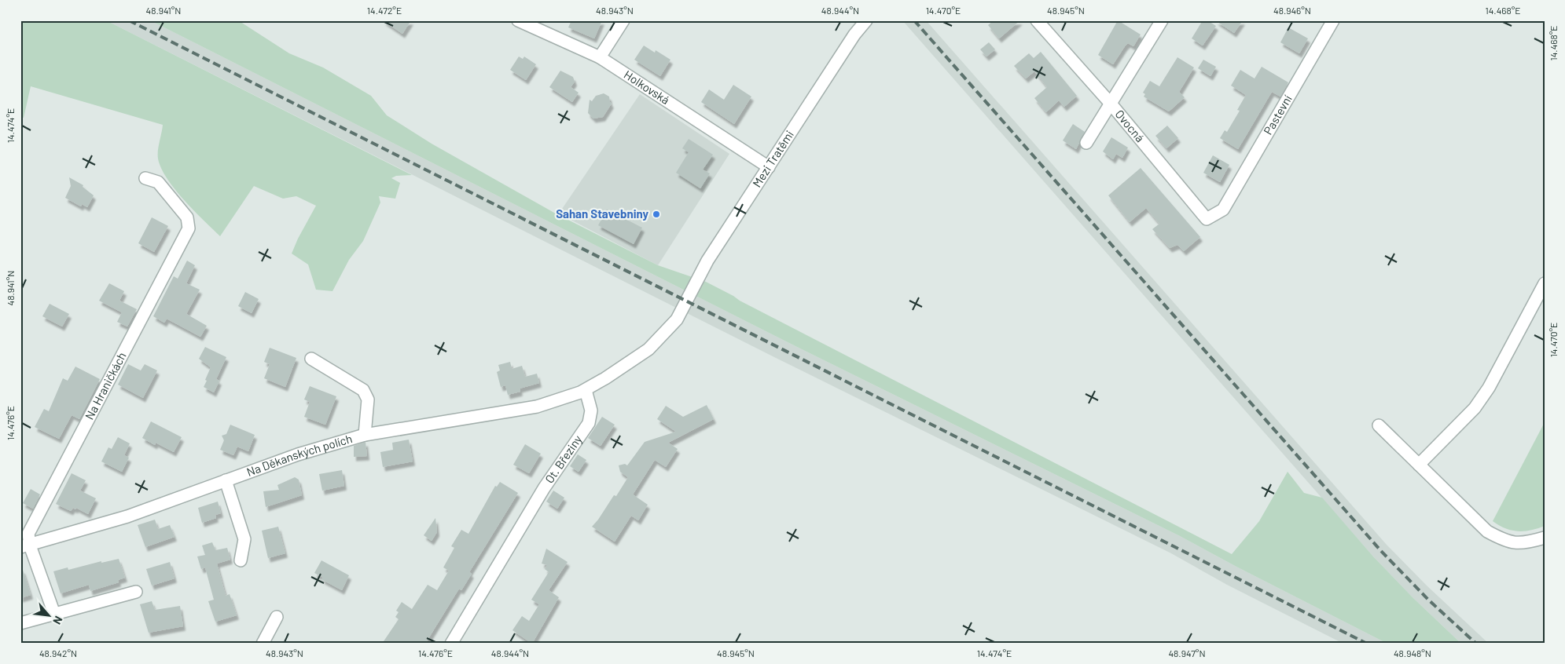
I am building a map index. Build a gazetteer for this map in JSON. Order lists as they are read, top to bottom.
{
  "streets": {
    "street": [
      "Holkovská",
      "Pastevní",
      "Ovocná",
      "Mezi Tratěmi",
      "Na Hraničkách",
      "Na Děkanských polích",
      "Ot. Březiny"
    ]
  },
  "crossings": [
    ["Holkovská", "Mezi Tratěmi"],
    ["Pastevní", "Ovocná"],
    ["Mezi Tratěmi", "Na Děkanských polích"],
    ["Mezi Tratěmi", "Ot. Březiny"],
    ["Na Hraničkách", "Na Děkanských polích"],
    ["Na Děkanských polích", "Ot. Březiny"]
  ],
  "places": ["Sahan Stavebniny"],
  "north": "bottom right",
  "coordinates": [
    "48.941°N",
    "14.472°E",
    "48.943°N",
    "48.944°N",
    "14.470°E",
    "48.945°N",
    "48.946°N",
    "14.468°E",
    "14.474°E",
    "14.476°E",
    "48.942°N",
    "48.947°N",
    "48.948°N"
  ]
}
